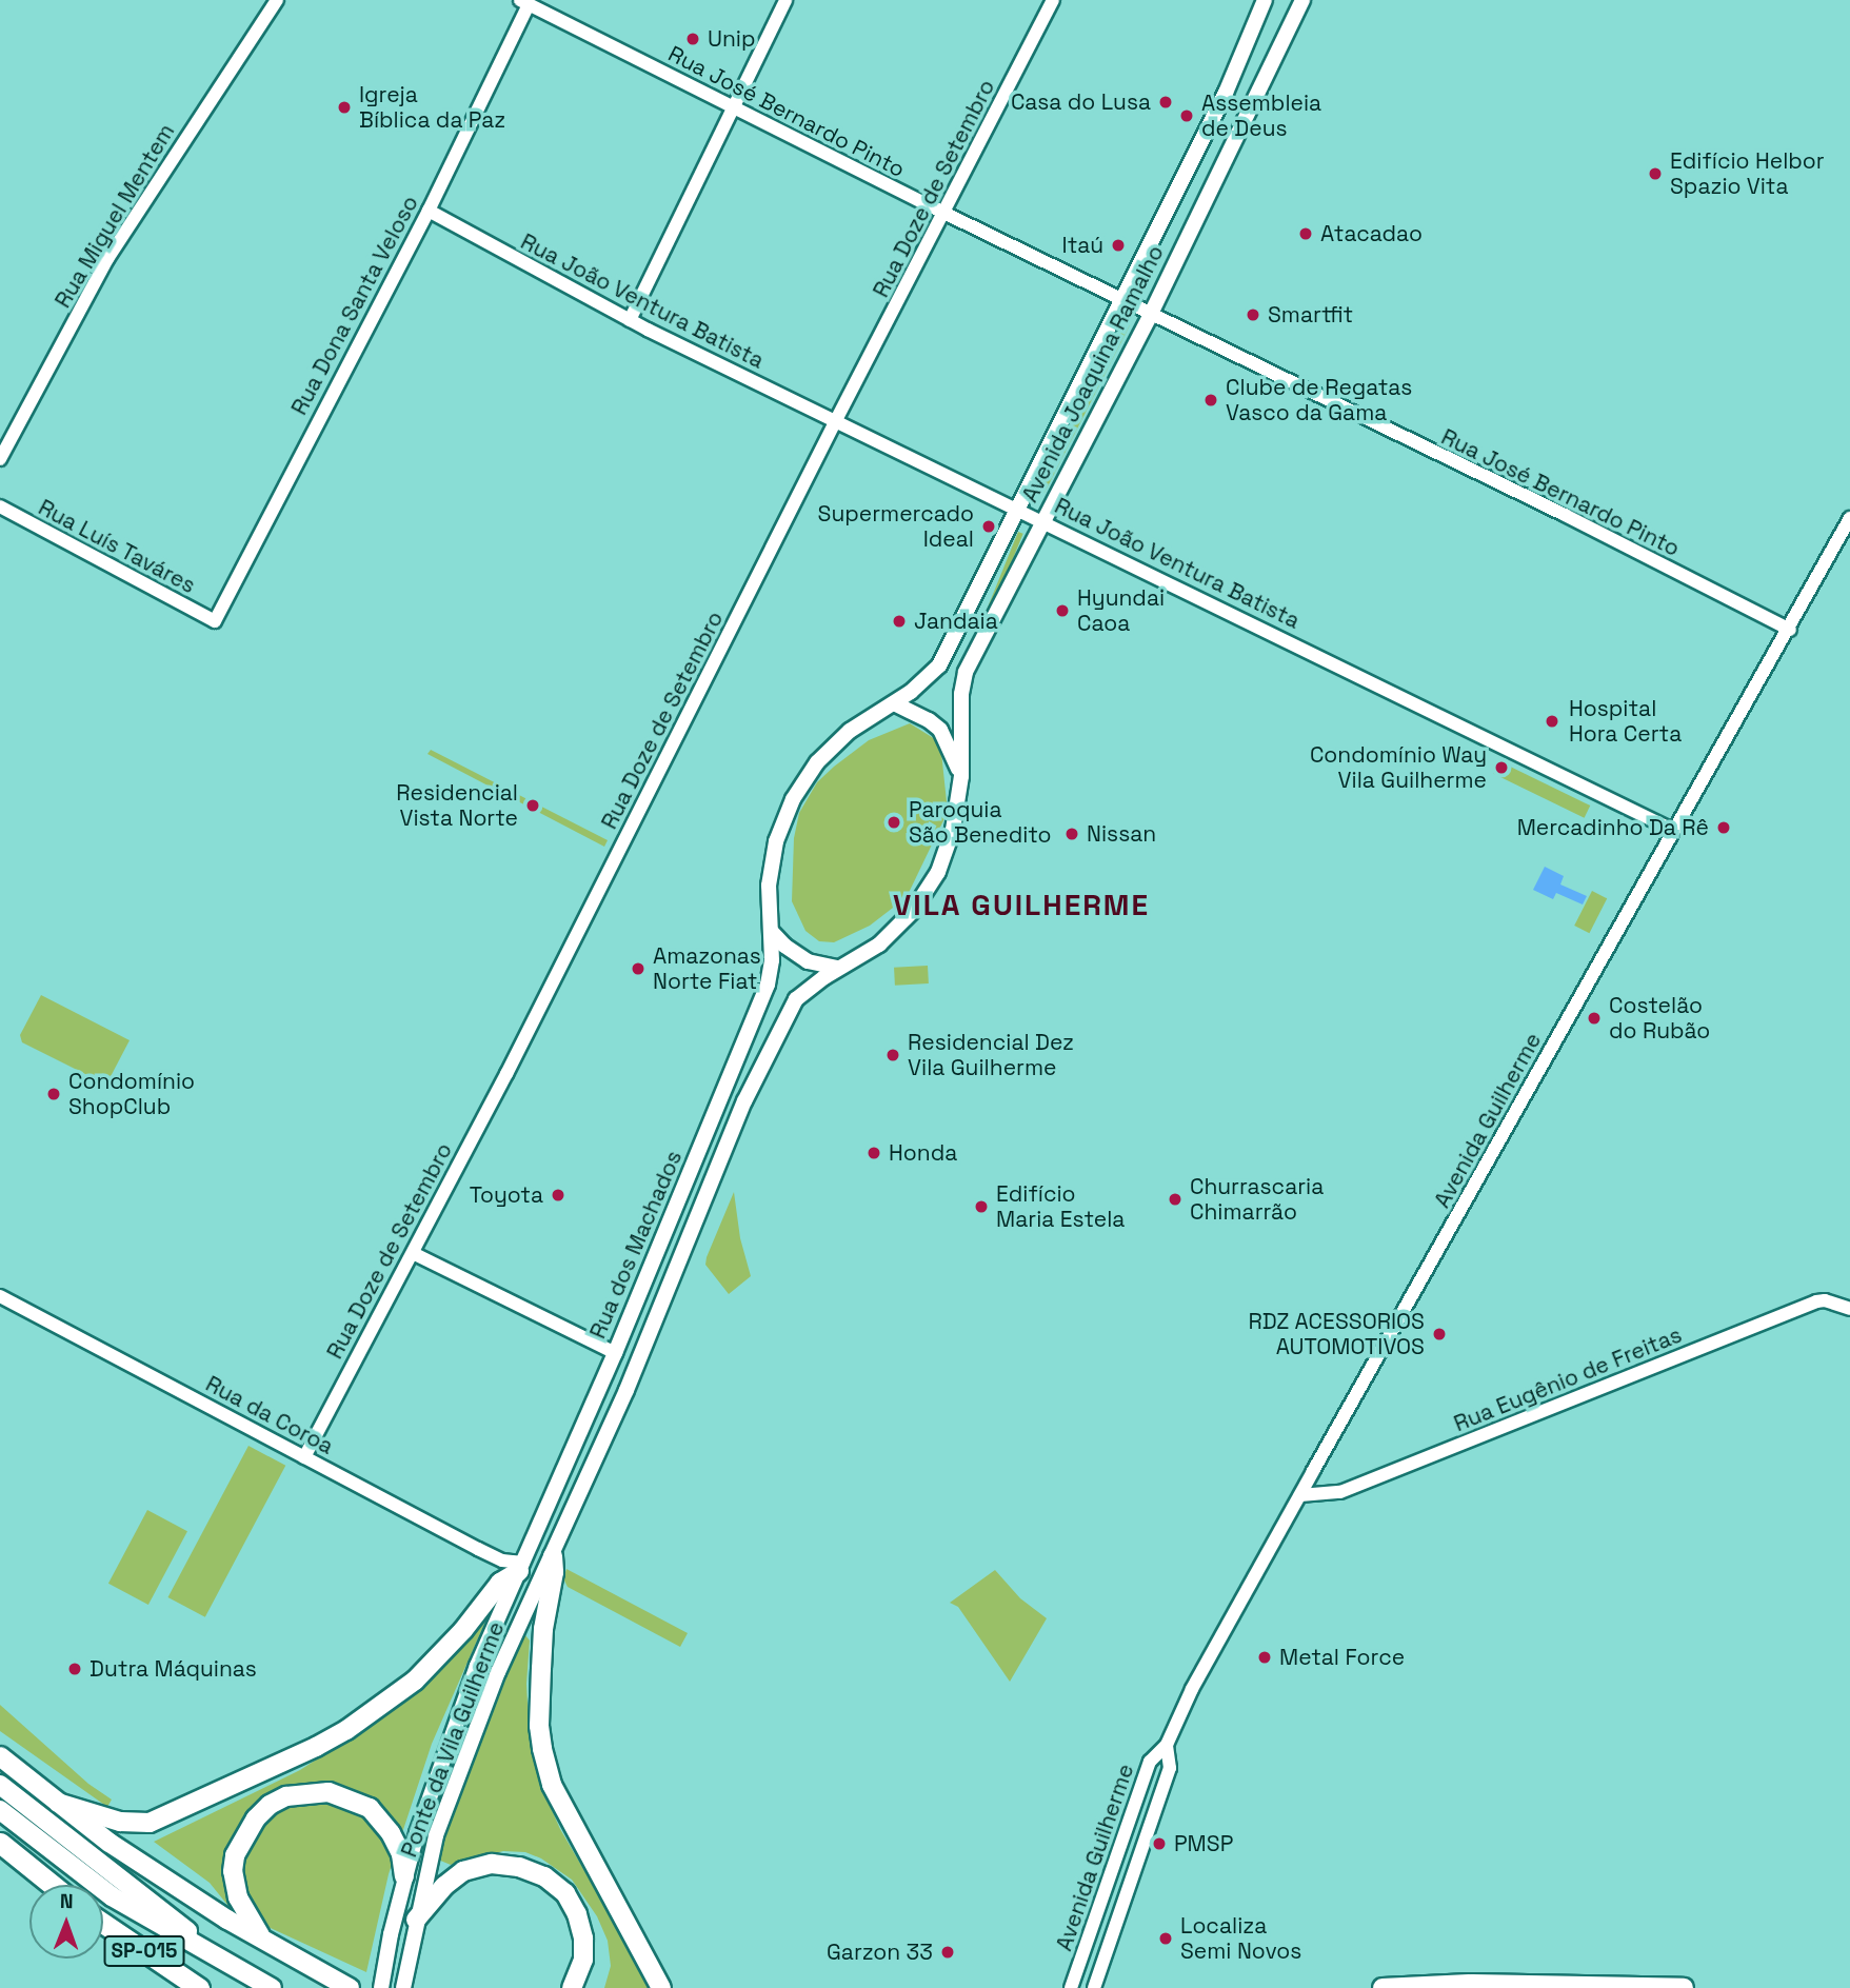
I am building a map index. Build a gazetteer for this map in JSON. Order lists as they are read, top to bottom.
{
  "streets": {
    "highway": ["SP-015"],
    "main road": ["Avenida Joaquina Ramalho", "Rua dos Machados", "Ponte da Vila Guilherme"],
    "street": [
      "Rua José Bernardo Pinto",
      "Rua Doze de Setembro",
      "Rua Miguel Mentem",
      "Rua João Ventura Batista",
      "Rua Dona Santa Veloso",
      "Rua Luís Taváres",
      "Avenida Guilherme",
      "Rua Eugênio de Freitas",
      "Rua da Coroa"
    ]
  },
  "crossings": [
    ["Rua José Bernardo Pinto", "Rua Doze de Setembro"],
    ["Rua José Bernardo Pinto", "Rua Dona Santa Veloso"],
    ["Rua José Bernardo Pinto", "Avenida Joaquina Ramalho"],
    ["Rua José Bernardo Pinto", "Avenida Guilherme"],
    ["Rua Doze de Setembro", "Rua João Ventura Batista"],
    ["Rua Doze de Setembro", "Rua da Coroa"],
    ["Rua João Ventura Batista", "Rua Dona Santa Veloso"],
    ["Rua João Ventura Batista", "Avenida Joaquina Ramalho"],
    ["Rua João Ventura Batista", "Avenida Guilherme"],
    ["Rua Dona Santa Veloso", "Rua Luís Taváres"],
    ["Avenida Joaquina Ramalho", "Rua dos Machados"],
    ["Avenida Guilherme", "Rua Eugênio de Freitas"],
    ["Rua dos Machados", "Rua da Coroa"],
    ["Rua dos Machados", "Ponte da Vila Guilherme"],
    ["Rua da Coroa", "Ponte da Vila Guilherme"]
  ],
  "districts": ["VILA GUILHERME"],
  "places": [
    "Unip",
    "Casa do Lusa",
    "Igreja Bíblica da Paz",
    "Assembleia de Deus",
    "Edifício Helbor Spazio Vita",
    "Atacadao",
    "Itaú",
    "Smartfit",
    "Clube de Regatas Vasco da Gama",
    "Supermercado Ideal",
    "Hyundai Caoa",
    "Jandaia",
    "Hospital Hora Certa",
    "Condomínio Way Vila Guilherme",
    "Residencial Vista Norte",
    "Paroquia São Benedito",
    "Mercadinho Da Rê",
    "Nissan",
    "Amazonas Norte Fiat",
    "Costelão do Rubão",
    "Residencial Dez Vila Guilherme",
    "Condomínio ShopClub",
    "Honda",
    "Toyota",
    "Churrascaria Chimarrão",
    "Edifício Maria Estela",
    "RDZ ACESSORIOS AUTOMOTIVOS",
    "Metal Force",
    "Dutra Máquinas",
    "PMSP",
    "Localiza Semi Novos",
    "Garzon 33"
  ],
  "north": "top"
}
